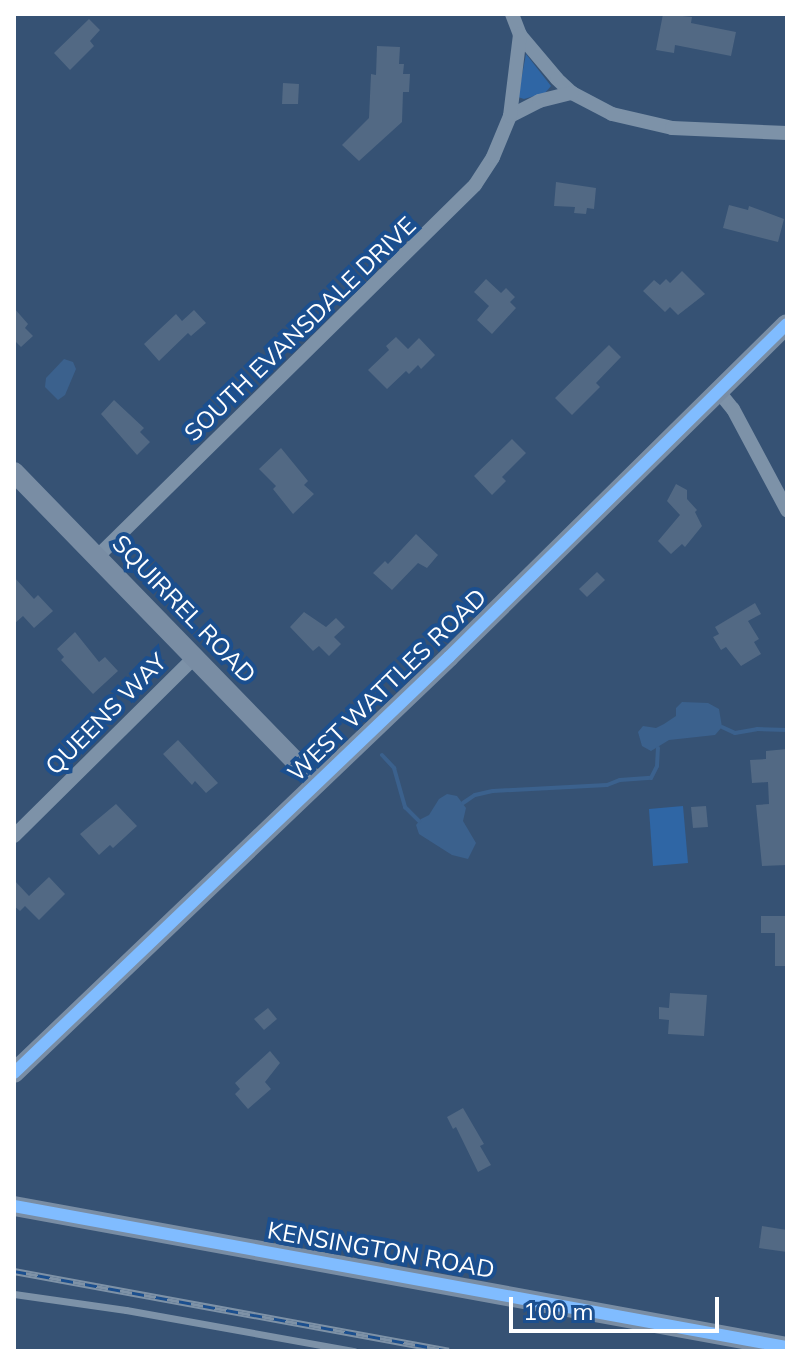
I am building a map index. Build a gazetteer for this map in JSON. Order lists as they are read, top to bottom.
{
  "streets": {
    "street": [
      "SOUTH EVANSDALE DRIVE",
      "SQUIRREL ROAD",
      "WEST WATTLES ROAD",
      "QUEENS WAY",
      "KENSINGTON ROAD"
    ]
  },
  "crossings": [
    ["SOUTH EVANSDALE DRIVE", "SQUIRREL ROAD"],
    ["SQUIRREL ROAD", "WEST WATTLES ROAD"],
    ["SQUIRREL ROAD", "QUEENS WAY"]
  ],
  "scale_bar": "100 m"
}
